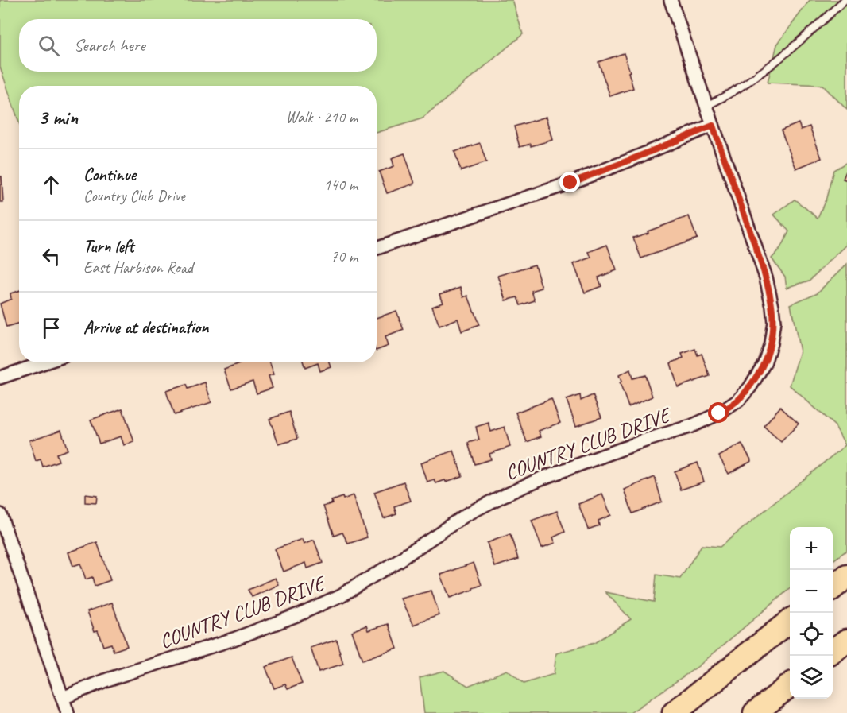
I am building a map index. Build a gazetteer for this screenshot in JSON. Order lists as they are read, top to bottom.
{
  "streets": {
    "street": ["COUNTRY CLUB DRIVE"]
  },
  "page": {
    "search": "Search here",
    "heading": ["3 min", "Walk · 210 m"],
    "list": [
      ["Continue", "Country Club Drive", "140 m"],
      ["Turn left", "East Harbison Road", "70 m"],
      "Arrive at destination"
    ],
    "map_buttons": ["+", "−"]
  }
}
